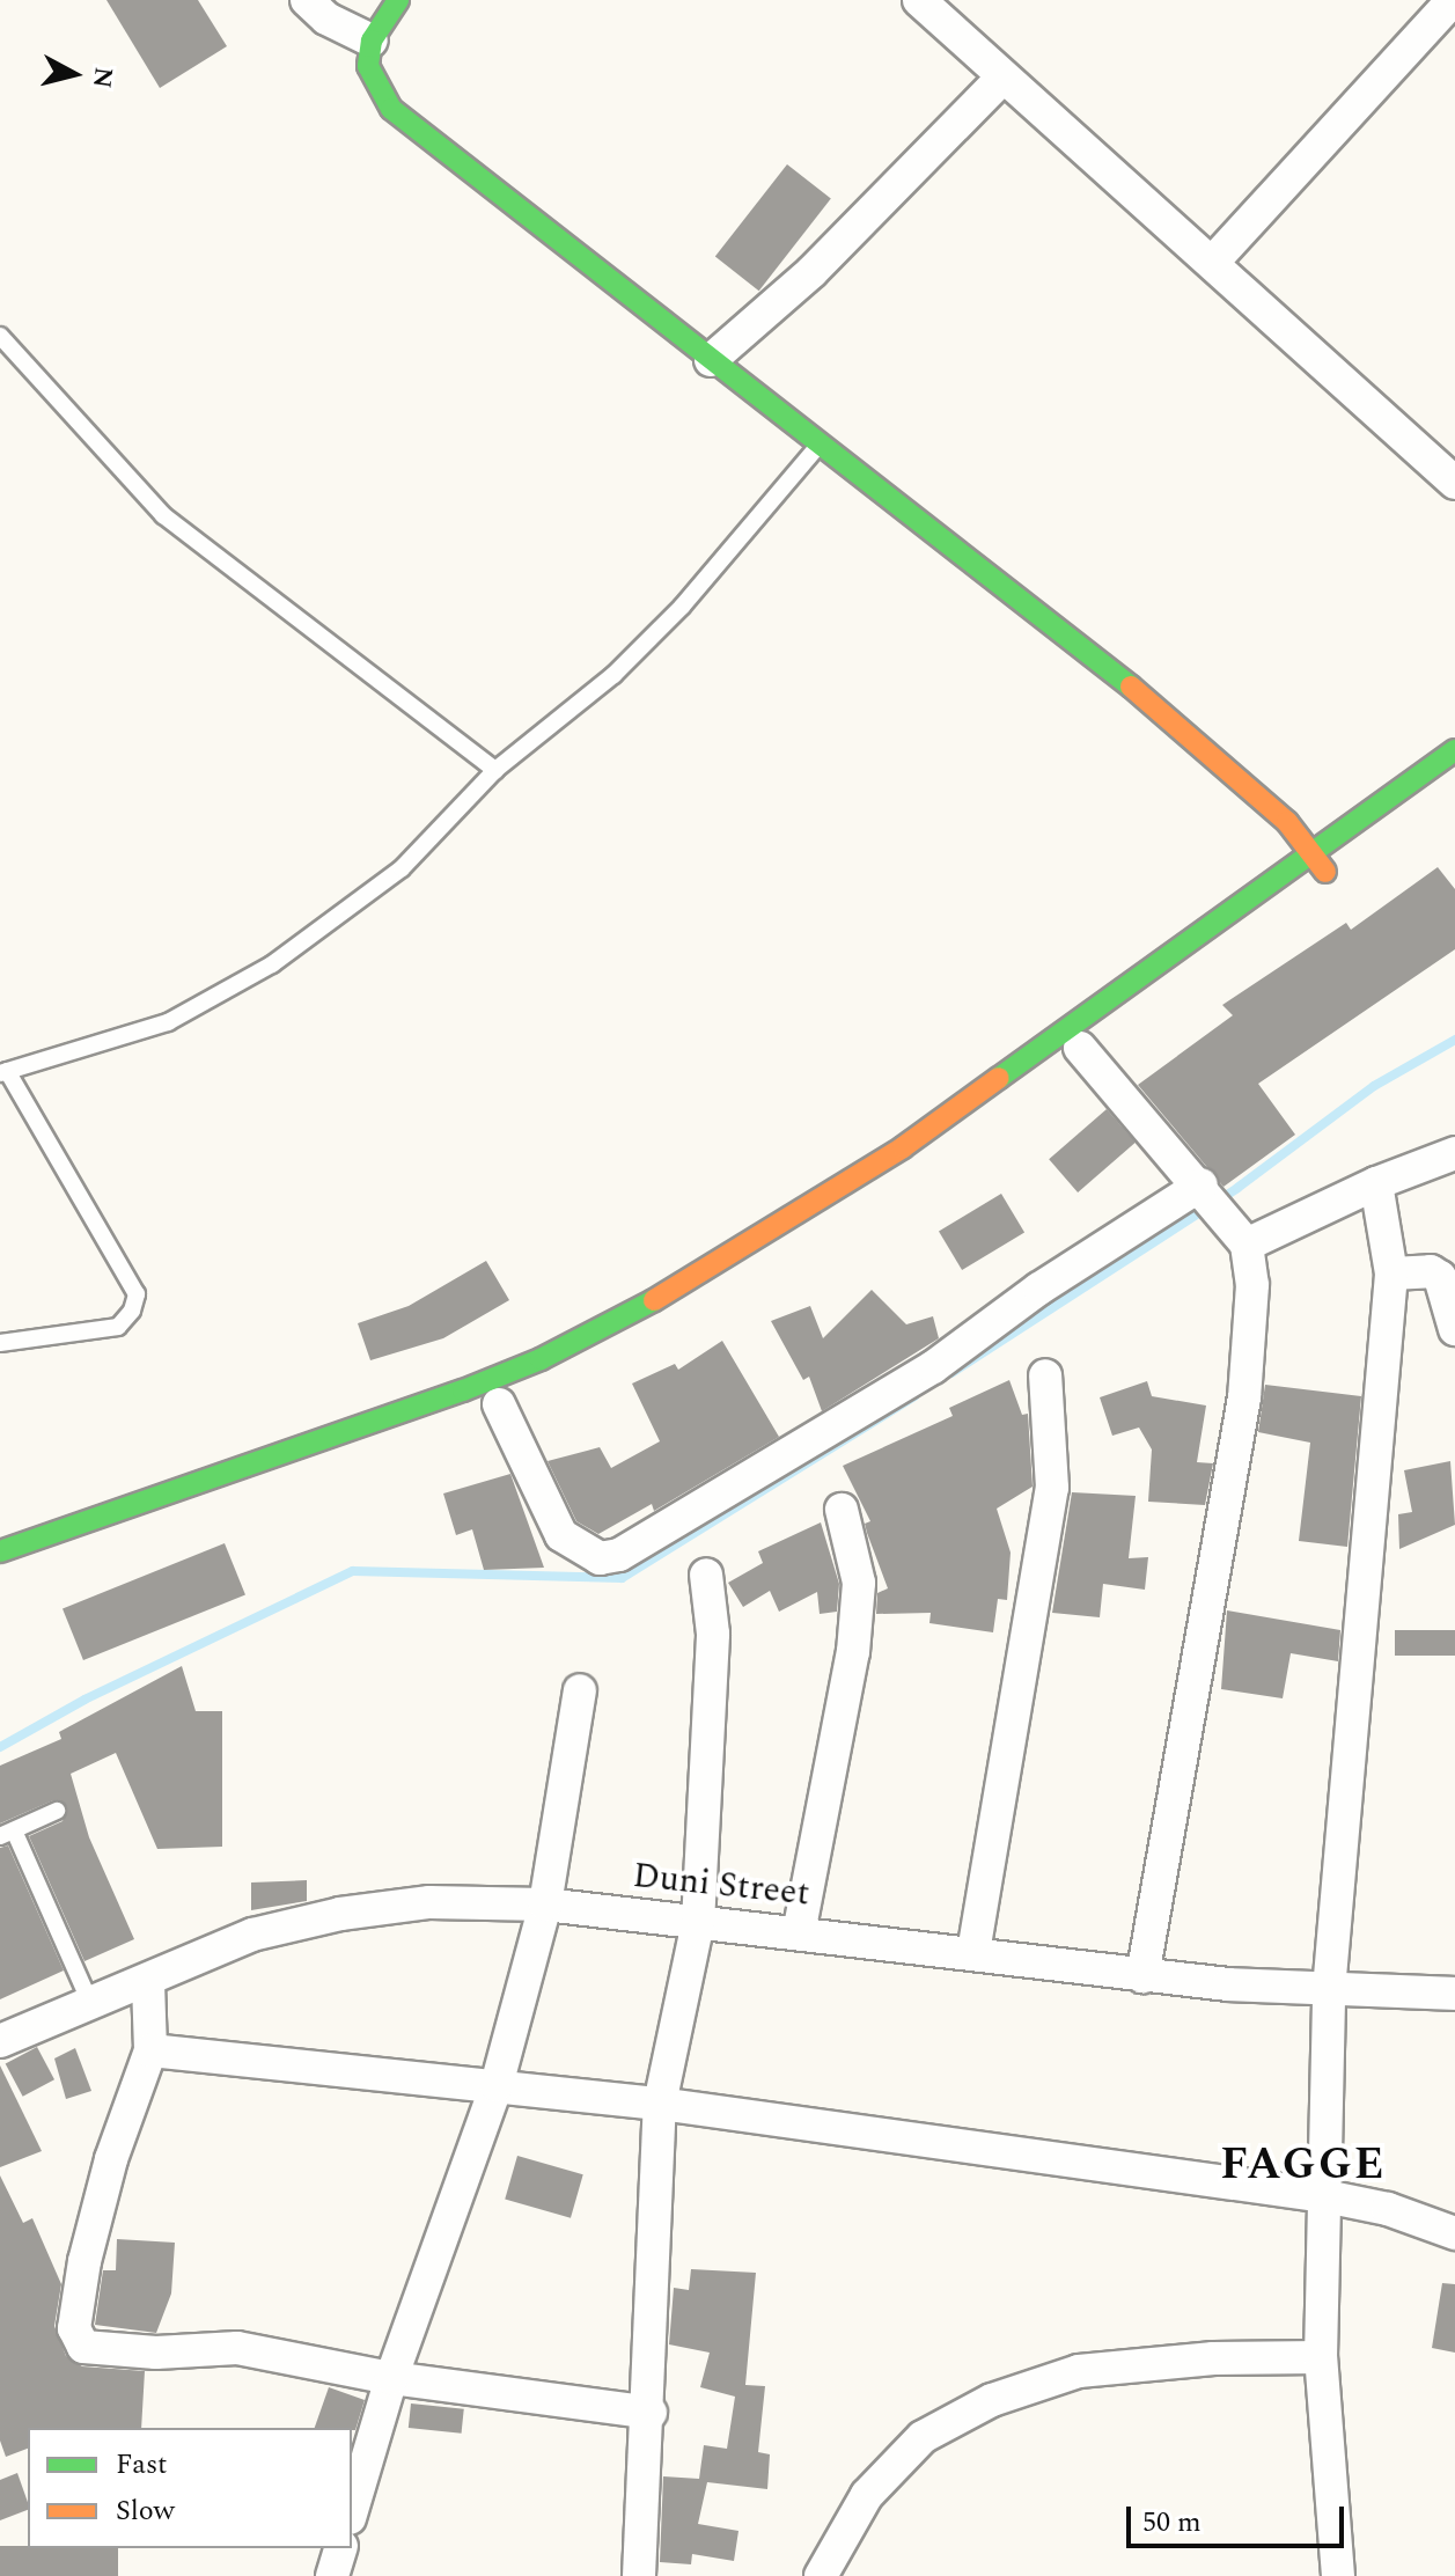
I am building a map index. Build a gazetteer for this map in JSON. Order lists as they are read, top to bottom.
{
  "streets": {
    "street": ["Duni Street"]
  },
  "districts": ["FAGGE"],
  "legend": ["Fast", "Slow"],
  "scale_bar": "50 m",
  "north": "right"
}
